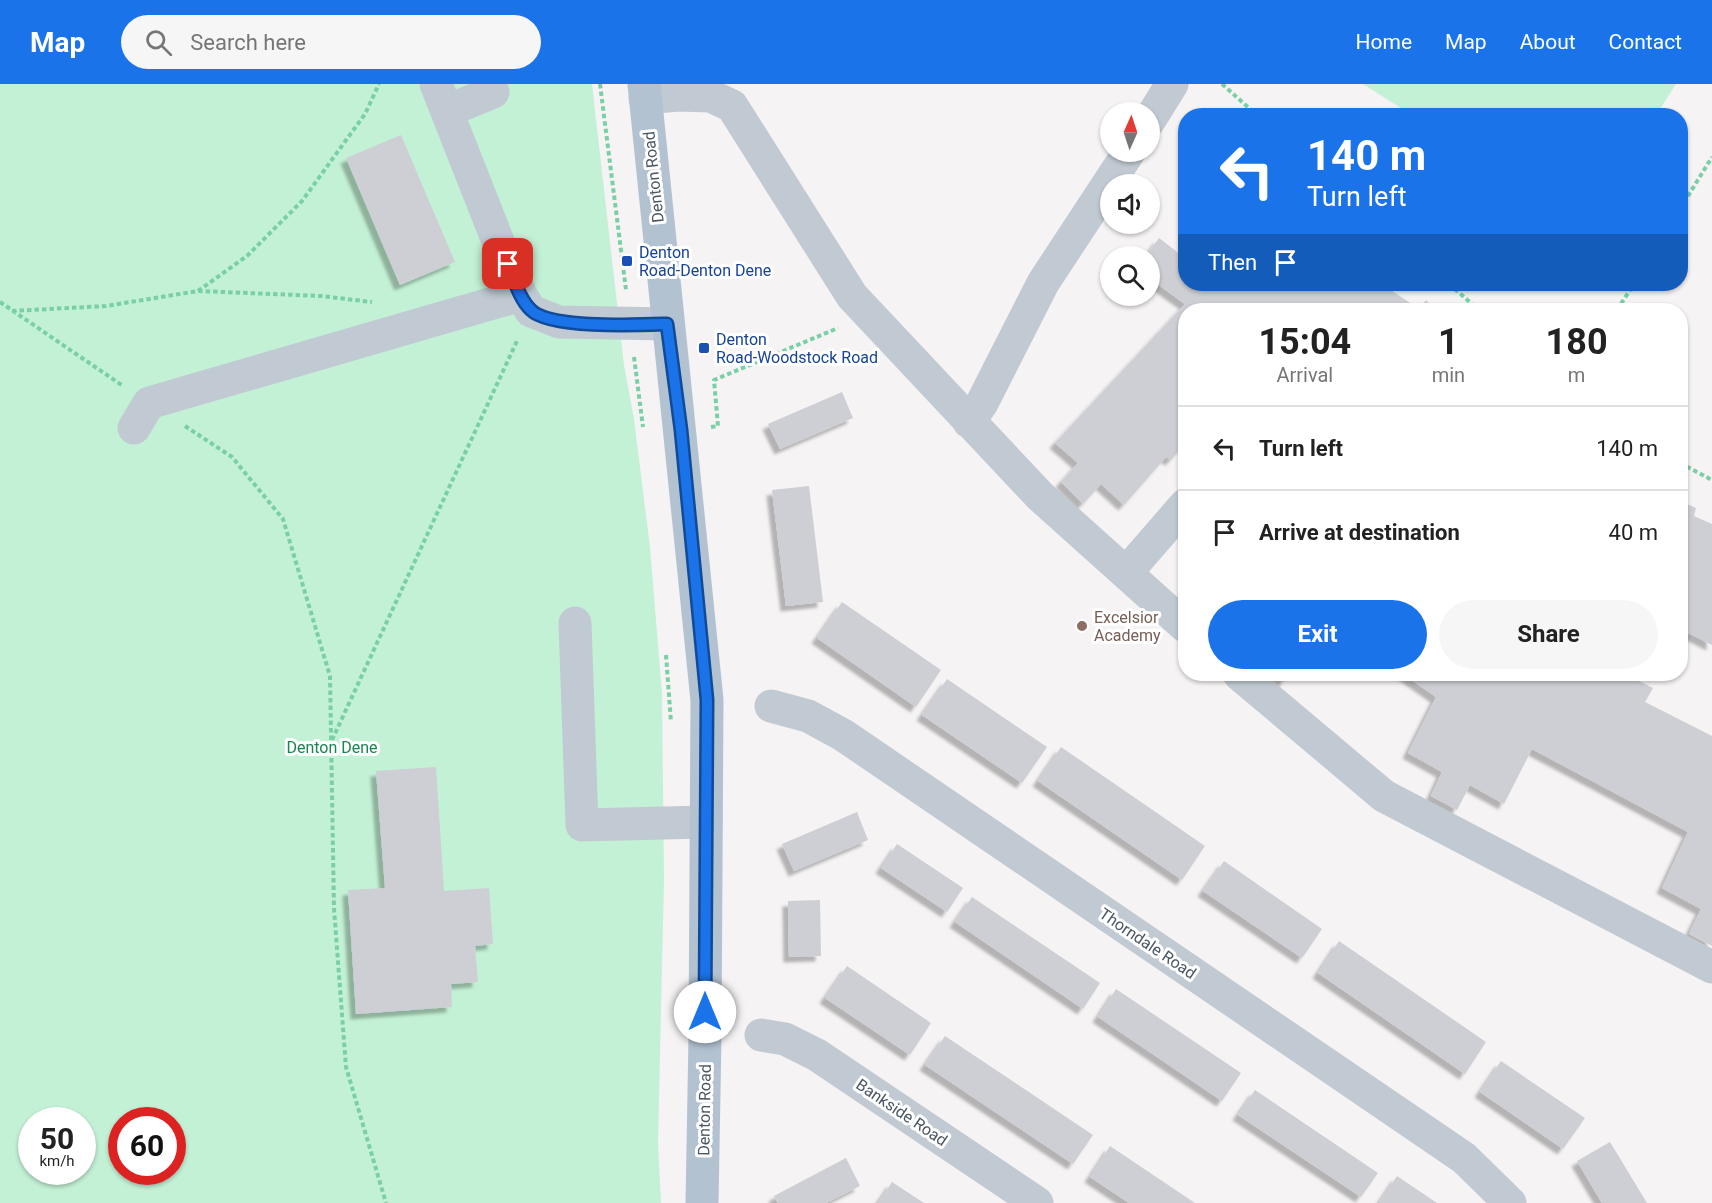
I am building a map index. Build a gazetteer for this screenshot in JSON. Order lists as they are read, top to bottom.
{
  "streets": {
    "main road": ["Denton Road"],
    "street": ["Thorndale Road", "Bankside Road"]
  },
  "parks": ["Denton Dene"],
  "places": {
    "transit": ["Denton Road-Denton Dene", "Denton Road-Woodstock Road"],
    "other": ["Excelsior Academy"]
  },
  "north": "top",
  "page": {
    "header": "Map",
    "search": "Search here",
    "nav": [
      "Home",
      "Map",
      "About",
      "Contact"
    ],
    "turn": ["140 m", "Turn left"],
    "then": "Then",
    "eta": [
      "15:04",
      "Arrival",
      "1",
      "min",
      "180",
      "m"
    ],
    "list": [
      {
        "name": "Turn left",
        "value": "140 m"
      },
      {
        "name": "Arrive at destination",
        "value": "40 m"
      }
    ],
    "buttons": ["Exit", "Share"],
    "speed": "50 km/h",
    "limit": "60"
  }
}
